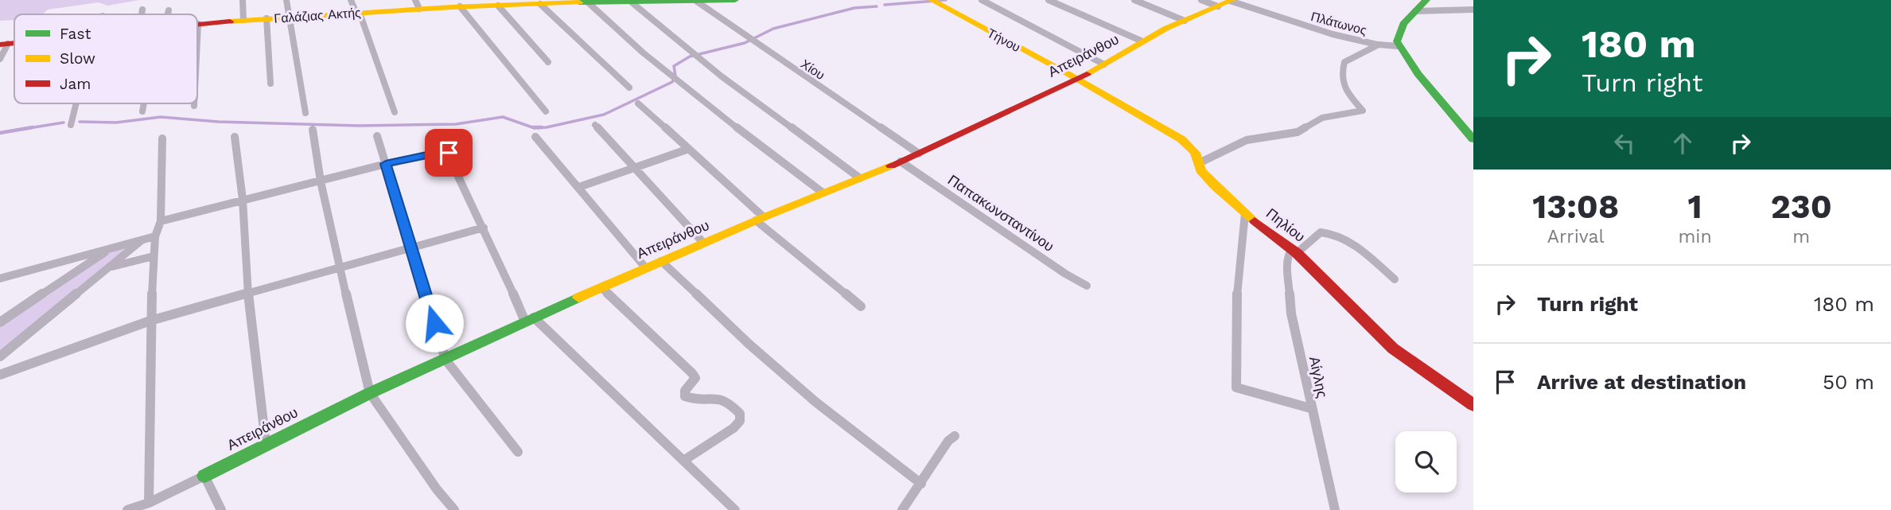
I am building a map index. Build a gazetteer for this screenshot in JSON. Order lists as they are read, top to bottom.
{
  "streets": {
    "street": [
      "Γαλάζιας Ακτής",
      "Πλάτωνος",
      "Τήνου",
      "Απειράνθου",
      "Χίου",
      "Παπακωνσταντίνου",
      "Πηλίου",
      "Αίγλης"
    ]
  },
  "crossings": [
    ["Γαλάζιας Ακτής", "Χίου"],
    ["Πλάτωνος", "Απειράνθου"],
    ["Τήνου", "Απειράνθου"],
    ["Τήνου", "Πηλίου"],
    ["Απειράνθου", "Χίου"],
    ["Απειράνθου", "Παπακωνσταντίνου"],
    ["Απειράνθου", "Πηλίου"],
    ["Πηλίου", "Αίγλης"]
  ],
  "legend": ["Fast", "Slow", "Jam"],
  "page": {
    "turn": ["180 m", "Turn right"],
    "eta": [
      "13:08",
      "Arrival",
      "1",
      "min",
      "230",
      "m"
    ],
    "list": [
      {
        "name": "Turn right",
        "value": "180 m"
      },
      {
        "name": "Arrive at destination",
        "value": "50 m"
      }
    ]
  }
}
